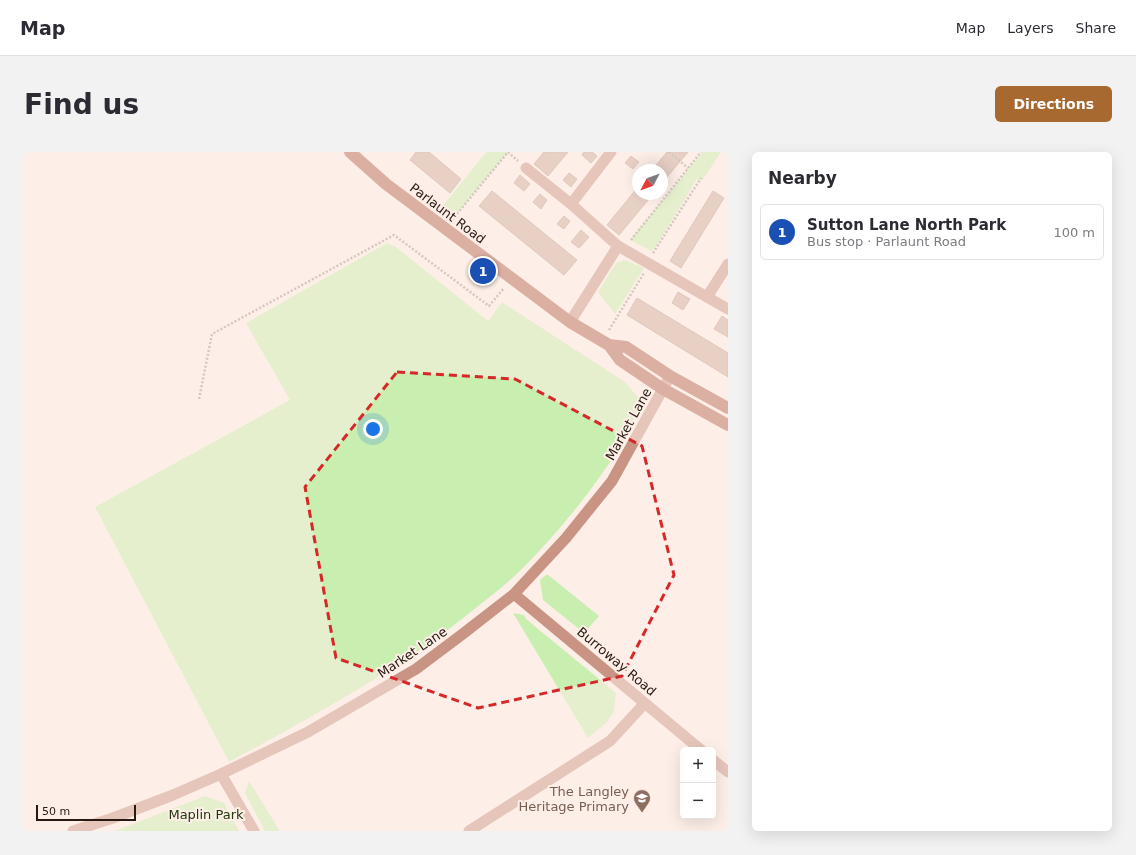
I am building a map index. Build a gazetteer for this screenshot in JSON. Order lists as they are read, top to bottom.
{
  "streets": {
    "street": ["Parlaunt Road", "Market Lane", "Burroway Road"]
  },
  "crossings": [
    ["Parlaunt Road", "Market Lane"],
    ["Market Lane", "Burroway Road"]
  ],
  "parks": ["Maplin Park"],
  "places": {
    "school or university": ["The Langley Heritage Primary"]
  },
  "scale_bar": "50 m",
  "north": "bottom left",
  "page": {
    "header": "Map",
    "nav": ["Map", "Layers", "Share"],
    "buttons": "Directions",
    "title": "Find us",
    "heading": "Nearby",
    "list": [
      {
        "mark": "1",
        "name": "Sutton Lane North Park",
        "note": "Bus stop · Parlaunt Road",
        "value": "100 m"
      }
    ],
    "pins": "1",
    "map_buttons": ["+", "−"],
    "scale": "50 m"
  }
}
